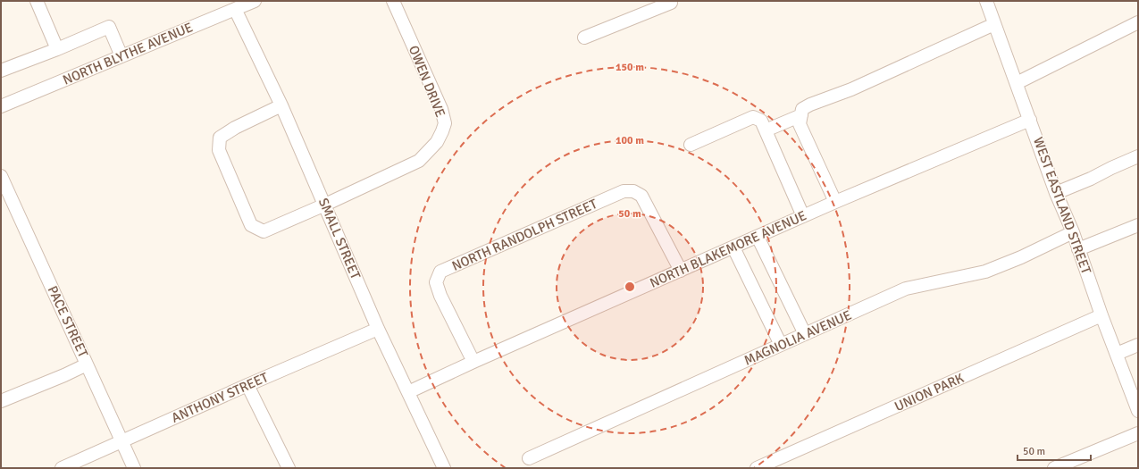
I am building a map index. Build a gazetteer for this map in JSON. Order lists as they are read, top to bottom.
{
  "streets": {
    "street": [
      "NORTH BLYTHE AVENUE",
      "OWEN DRIVE",
      "WEST EASTLAND STREET",
      "NORTH RANDOLPH STREET",
      "SMALL STREET",
      "NORTH BLAKEMORE AVENUE",
      "PACE STREET",
      "MAGNOLIA AVENUE",
      "UNION PARK",
      "ANTHONY STREET"
    ]
  },
  "crossings": [
    ["NORTH BLYTHE AVENUE", "SMALL STREET"],
    ["OWEN DRIVE", "SMALL STREET"],
    ["WEST EASTLAND STREET", "NORTH BLAKEMORE AVENUE"],
    ["WEST EASTLAND STREET", "MAGNOLIA AVENUE"],
    ["WEST EASTLAND STREET", "UNION PARK"],
    ["NORTH RANDOLPH STREET", "NORTH BLAKEMORE AVENUE"],
    ["SMALL STREET", "NORTH BLAKEMORE AVENUE"],
    ["SMALL STREET", "ANTHONY STREET"],
    ["PACE STREET", "ANTHONY STREET"]
  ],
  "scale_bar": "50 m",
  "rings": ["150 m", "100 m", "50 m"]
}
